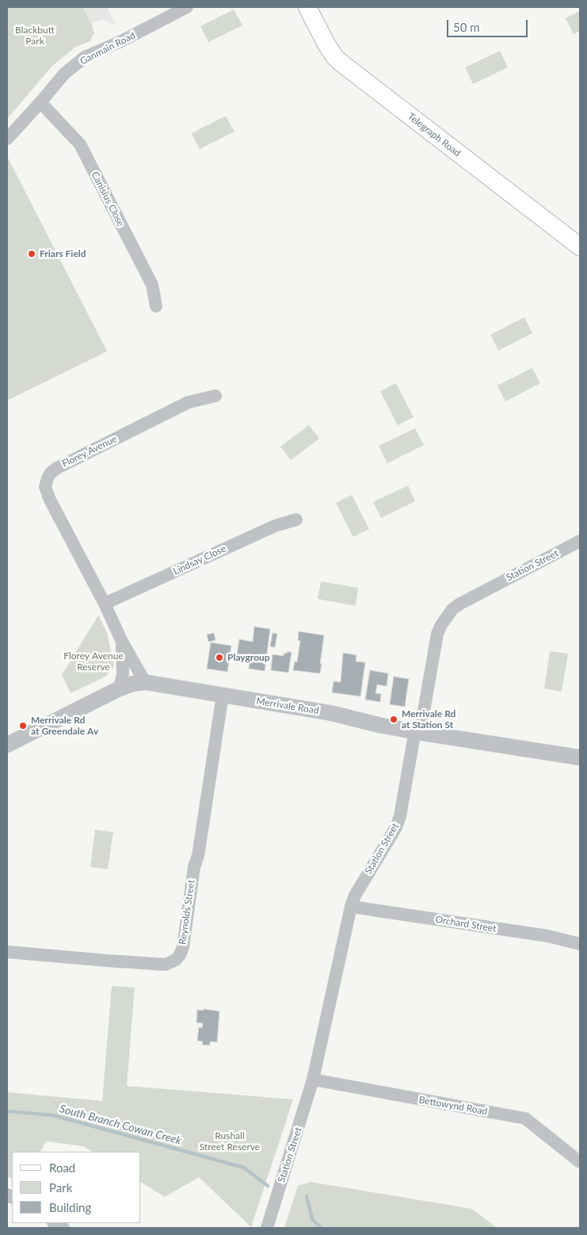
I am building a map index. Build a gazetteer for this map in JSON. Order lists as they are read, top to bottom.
{
  "streets": {
    "main road": ["Telegraph Road"],
    "street": [
      "Ganmain Road",
      "Canisius Close",
      "Florey Avenue",
      "Lindsay Close",
      "Station Street",
      "Merrivale Road",
      "Reynolds Street",
      "Orchard Street",
      "Bettowynd Road"
    ]
  },
  "crossings": [
    ["Ganmain Road", "Canisius Close"],
    ["Florey Avenue", "Lindsay Close"],
    ["Florey Avenue", "Merrivale Road"],
    ["Station Street", "Merrivale Road"],
    ["Station Street", "Orchard Street"],
    ["Station Street", "Bettowynd Road"],
    ["Merrivale Road", "Reynolds Street"]
  ],
  "water": ["South Branch Cowan Creek"],
  "parks": ["Blackbutt Park", "Florey Avenue Reserve", "Rushall Street Reserve"],
  "places": [
    "Friars Field",
    "Playgroup",
    "Merrivale Rd at Station St",
    "Merrivale Rd at Greendale Av"
  ],
  "legend": ["Road", "Park", "Building"],
  "scale_bar": "50 m"
}
